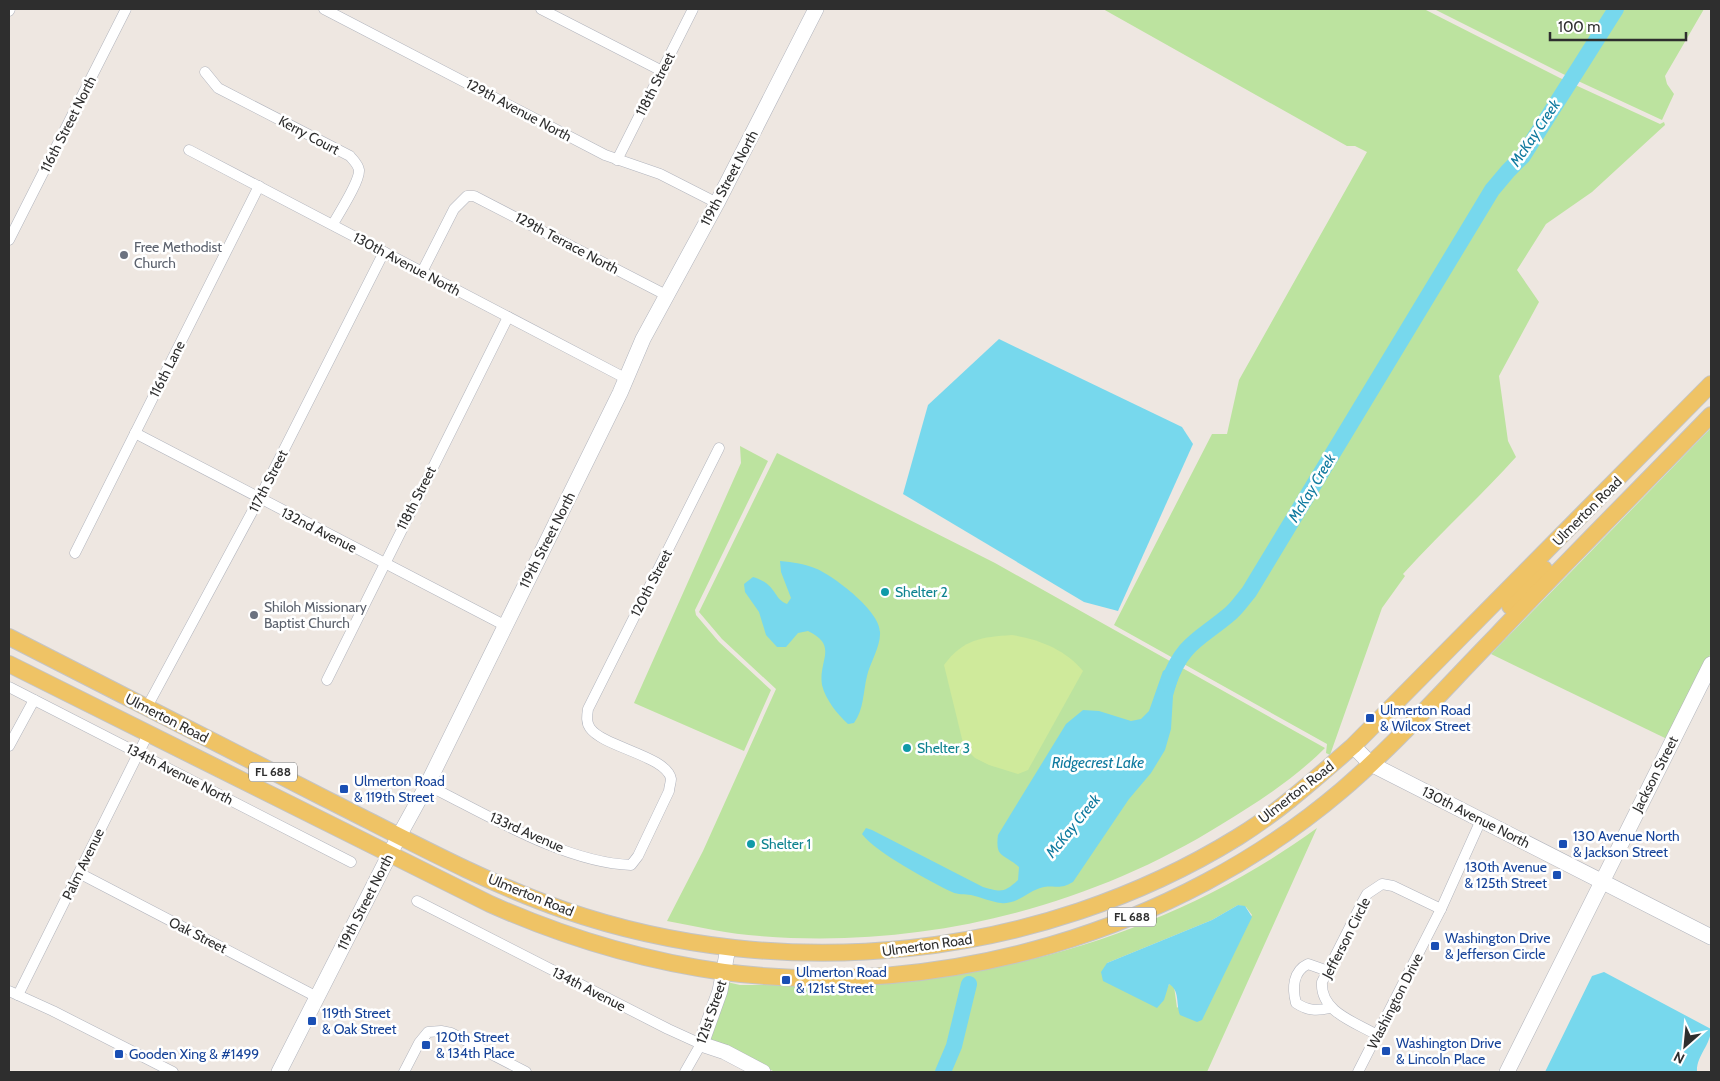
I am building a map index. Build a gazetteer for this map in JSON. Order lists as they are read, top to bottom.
{
  "streets": {
    "main road": ["Ulmerton Road", "FL 688"],
    "street": [
      "118th Street",
      "129th Avenue North",
      "116th Street North",
      "Kerry Court",
      "119th Street North",
      "129th Terrace North",
      "130th Avenue North",
      "116th Lane",
      "117th Street",
      "132nd Avenue",
      "120th Street",
      "134th Avenue North",
      "Jackson Street",
      "133rd Avenue",
      "Palm Avenue",
      "Oak Street",
      "Jefferson Circle",
      "134th Avenue",
      "Washington Drive",
      "121st Street"
    ]
  },
  "crossings": [
    ["118th Street", "129th Avenue North"],
    ["118th Street", "130th Avenue North"],
    ["118th Street", "132nd Avenue"],
    ["129th Avenue North", "119th Street North"],
    ["Kerry Court", "130th Avenue North"],
    ["119th Street North", "129th Terrace North"],
    ["119th Street North", "130th Avenue North"],
    ["119th Street North", "Ulmerton Road"],
    ["119th Street North", "132nd Avenue"],
    ["119th Street North", "133rd Avenue"],
    ["119th Street North", "Oak Street"],
    ["129th Terrace North", "130th Avenue North"],
    ["130th Avenue North", "116th Lane"],
    ["130th Avenue North", "117th Street"],
    ["130th Avenue North", "Ulmerton Road"],
    ["130th Avenue North", "Jackson Street"],
    ["130th Avenue North", "Washington Drive"],
    ["116th Lane", "132nd Avenue"],
    ["117th Street", "Ulmerton Road"],
    ["117th Street", "132nd Avenue"],
    ["Ulmerton Road", "Palm Avenue"],
    ["Ulmerton Road", "121st Street"],
    ["120th Street", "133rd Avenue"],
    ["134th Avenue North", "Palm Avenue"],
    ["Palm Avenue", "Oak Street"],
    ["Jefferson Circle", "Washington Drive"],
    ["134th Avenue", "121st Street"]
  ],
  "water": ["McKay Creek", "Ridgecrest Lake"],
  "places": {
    "other": [
      "Free Methodist Church",
      "Shelter 2",
      "Shiloh Missionary Baptist Church",
      "Shelter 3",
      "Shelter 1"
    ],
    "transit": [
      "Ulmerton Road & Wilcox Street",
      "Ulmerton Road & 119th Street",
      "130 Avenue North & Jackson Street",
      "130th Avenue & 125th Street",
      "Washington Drive & Jefferson Circle",
      "Ulmerton Road & 121st Street",
      "119th Street & Oak Street",
      "120th Street & 134th Place",
      "Washington Drive & Lincoln Place",
      "Gooden Xing & #1499"
    ]
  },
  "scale_bar": "100 m",
  "north": "bottom left"
}
